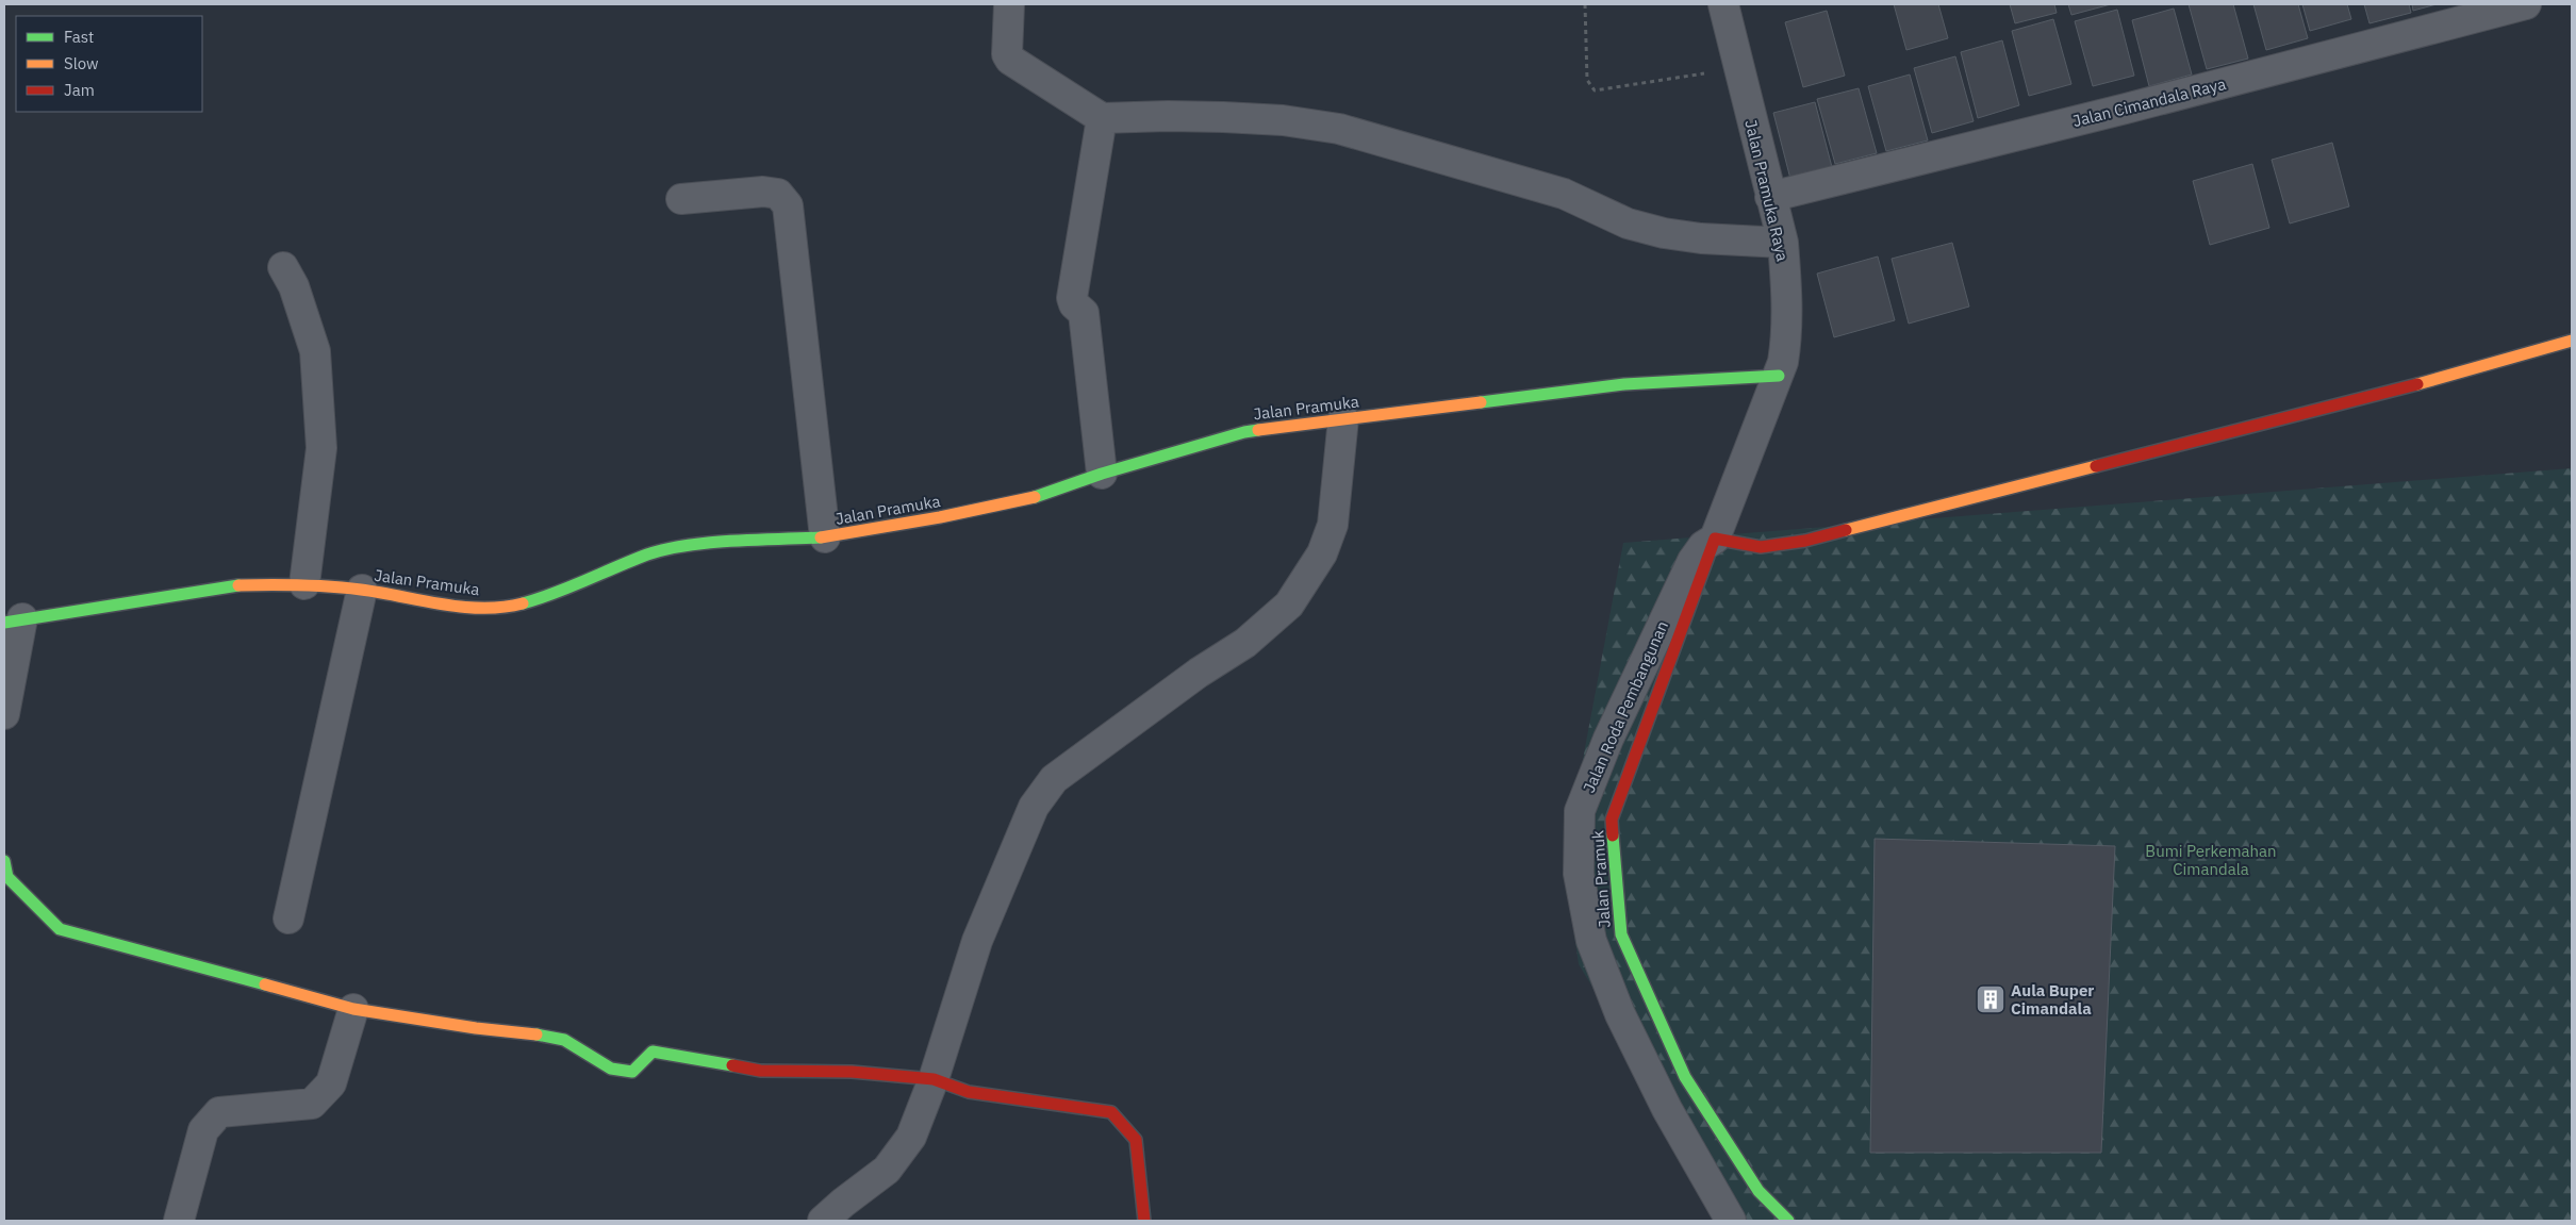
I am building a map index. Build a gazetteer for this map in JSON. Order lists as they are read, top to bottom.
{
  "streets": {
    "street": [
      "Jalan Cimandala Raya",
      "Jalan Pramuka Raya",
      "Jalan Pramuka",
      "Jalan Roda Pembangunan",
      "Jalan Pramuk"
    ]
  },
  "crossings": [
    ["Jalan Cimandala Raya", "Jalan Pramuka Raya"],
    ["Jalan Pramuka Raya", "Jalan Pramuka"],
    ["Jalan Pramuka Raya", "Jalan Roda Pembangunan"],
    ["Jalan Pramuka", "Jalan Roda Pembangunan"],
    ["Jalan Roda Pembangunan", "Jalan Pramuk"]
  ],
  "parks": ["Bumi Perkemahan Cimandala"],
  "places": {
    "building": ["Aula Buper Cimandala"]
  },
  "legend": ["Fast", "Slow", "Jam"]
}
